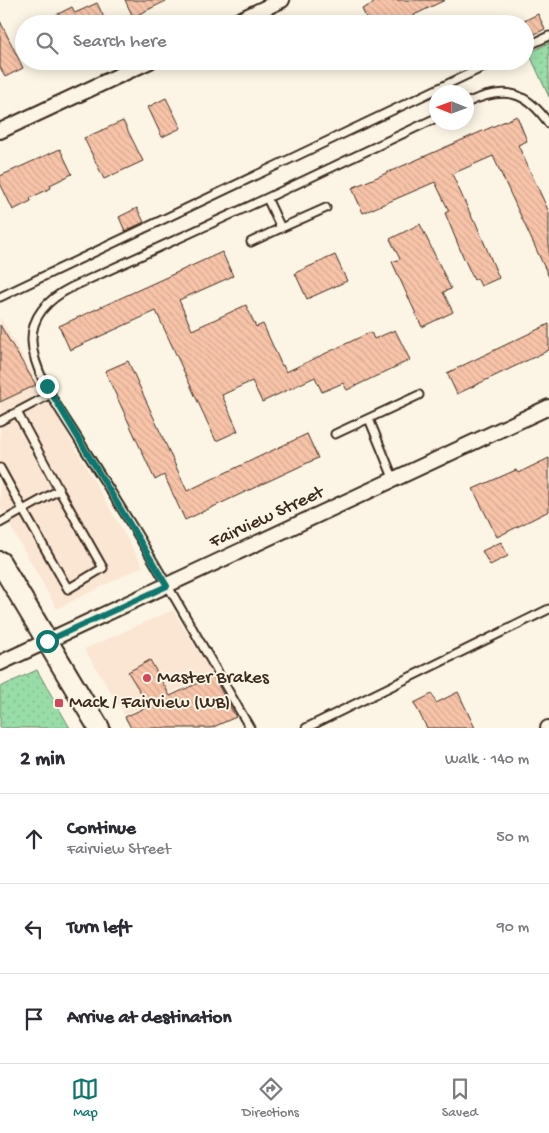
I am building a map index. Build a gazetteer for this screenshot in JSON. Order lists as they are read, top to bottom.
{
  "streets": {
    "street": ["Fairview Street"]
  },
  "places": {
    "other": ["Master Brakes"],
    "transit": ["Mack / Fairview (WB)"]
  },
  "north": "left",
  "page": {
    "search": "Search here",
    "heading": ["2 min", "Walk · 140 m"],
    "list": [
      ["Continue", "Fairview Street", "50 m"],
      ["Turn left", "90 m"],
      "Arrive at destination"
    ],
    "nav": ["Map", "Directions", "Saved"]
  }
}
